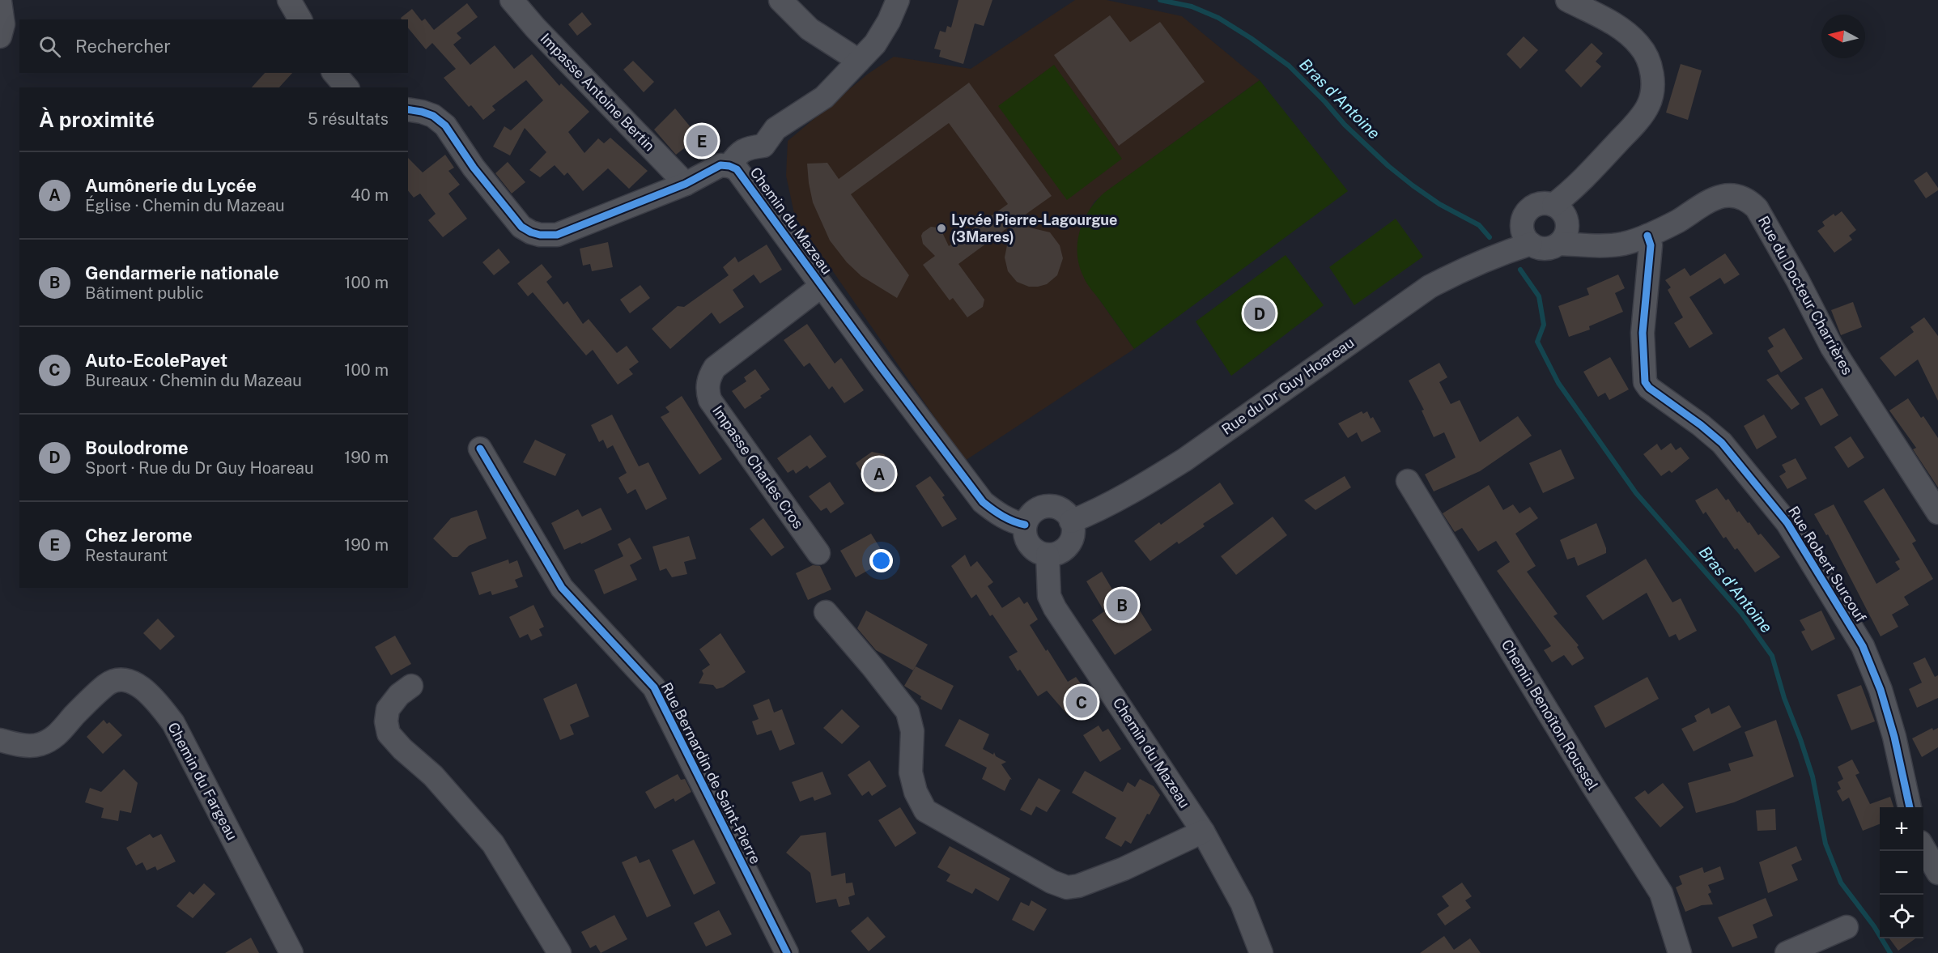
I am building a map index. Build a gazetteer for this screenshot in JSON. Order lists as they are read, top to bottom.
{
  "streets": {
    "street": [
      "Impasse Antoine Bertin",
      "Chemin du Mazeau",
      "Rue du Docteur Charrières",
      "Rue du Dr Guy Hoareau",
      "Impasse Charles Cros",
      "Rue Robert Surcouf",
      "Chemin Benoîton Roussel",
      "Rue Bernardin de Saint-Pierre",
      "Chemin du Fargeau"
    ]
  },
  "crossings": [
    ["Impasse Antoine Bertin", "Chemin du Mazeau"],
    ["Chemin du Mazeau", "Rue du Dr Guy Hoareau"],
    ["Chemin du Mazeau", "Impasse Charles Cros"],
    ["Rue du Docteur Charrières", "Rue du Dr Guy Hoareau"],
    ["Rue du Docteur Charrières", "Rue Robert Surcouf"]
  ],
  "water": ["Bras d'Antoine"],
  "places": ["Lycée Pierre-Lagourgue (3Mares)"],
  "north": "left",
  "page": {
    "search": "Rechercher",
    "heading": ["À proximité", "5 résultats"],
    "pins": [
      "E",
      "D",
      "A",
      "B",
      "C"
    ],
    "list": [
      {
        "mark": "A",
        "name": "Aumônerie du Lycée",
        "note": "Église · Chemin du Mazeau",
        "value": "40 m"
      },
      {
        "mark": "B",
        "name": "Gendarmerie nationale",
        "note": "Bâtiment public",
        "value": "100 m"
      },
      {
        "mark": "C",
        "name": "Auto-EcolePayet",
        "note": "Bureaux · Chemin du Mazeau",
        "value": "100 m"
      },
      {
        "mark": "D",
        "name": "Boulodrome",
        "note": "Sport · Rue du Dr Guy Hoareau",
        "value": "190 m"
      },
      {
        "mark": "E",
        "name": "Chez Jerome",
        "note": "Restaurant",
        "value": "190 m"
      }
    ],
    "map_buttons": ["+", "−"]
  }
}
